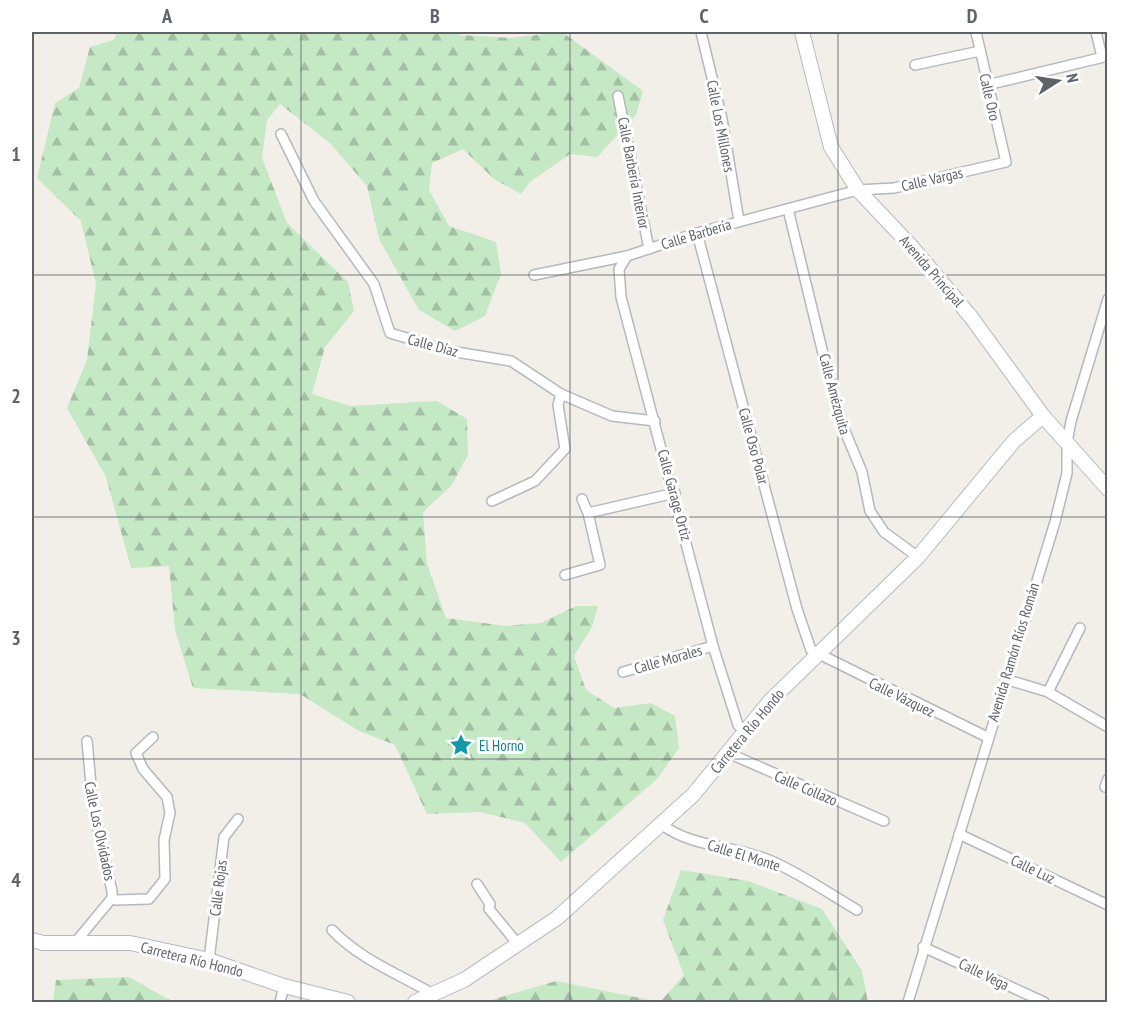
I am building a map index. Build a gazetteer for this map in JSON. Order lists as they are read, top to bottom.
{
  "streets": {
    "street": [
      "Calle Oro",
      "Calle Los Millones",
      "Calle Barbería Interior",
      "Calle Vargas",
      "Calle Barbería",
      "Avenida Principal",
      "Calle Díaz",
      "Calle Amézquita",
      "Calle Oso Polar",
      "Calle Garage Ortiz",
      "Avenida Ramón Ríos Román",
      "Calle Morales",
      "Calle Vázquez",
      "Carretera Río Hondo",
      "Calle Collazo",
      "Calle Los Olvidados",
      "Calle El Monte",
      "Calle Luz",
      "Calle Rojas",
      "Calle Vega"
    ]
  },
  "crossings": [
    ["Calle Oro", "Calle Vargas"],
    ["Calle Los Millones", "Calle Barbería"],
    ["Calle Barbería Interior", "Calle Barbería"],
    ["Calle Vargas", "Calle Barbería"],
    ["Calle Vargas", "Avenida Principal"],
    ["Calle Barbería", "Avenida Principal"],
    ["Calle Barbería", "Calle Amézquita"],
    ["Calle Barbería", "Calle Oso Polar"],
    ["Calle Barbería", "Calle Garage Ortiz"],
    ["Avenida Principal", "Avenida Ramón Ríos Román"],
    ["Avenida Principal", "Carretera Río Hondo"],
    ["Calle Díaz", "Calle Garage Ortiz"],
    ["Calle Amézquita", "Carretera Río Hondo"],
    ["Calle Oso Polar", "Calle Vázquez"],
    ["Calle Oso Polar", "Carretera Río Hondo"],
    ["Calle Garage Ortiz", "Calle Morales"],
    ["Calle Garage Ortiz", "Carretera Río Hondo"],
    ["Avenida Ramón Ríos Román", "Calle Vázquez"],
    ["Avenida Ramón Ríos Román", "Calle Luz"],
    ["Avenida Ramón Ríos Román", "Calle Vega"],
    ["Calle Vázquez", "Carretera Río Hondo"],
    ["Carretera Río Hondo", "Calle Collazo"],
    ["Carretera Río Hondo", "Calle Los Olvidados"],
    ["Carretera Río Hondo", "Calle El Monte"],
    ["Carretera Río Hondo", "Calle Rojas"]
  ],
  "places": {
    "place": ["El Horno"]
  },
  "north": "right",
  "grid": {
    "columns": [
      "A",
      "B",
      "C",
      "D"
    ],
    "rows": [
      "1",
      "2",
      "3",
      "4"
    ]
  }
}
